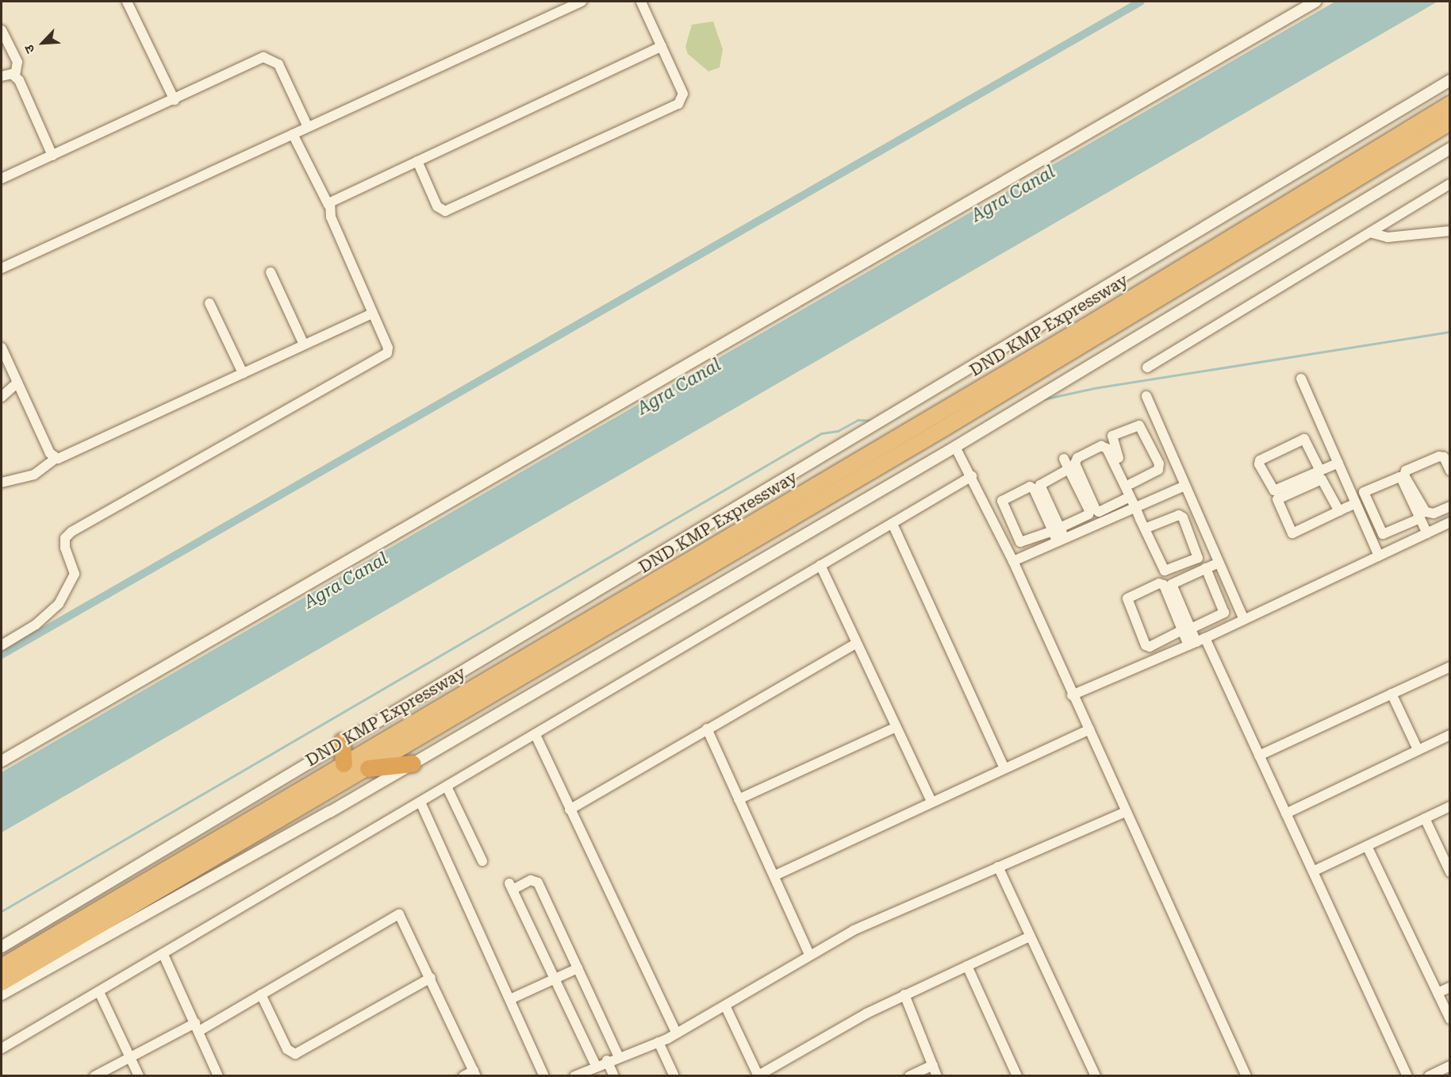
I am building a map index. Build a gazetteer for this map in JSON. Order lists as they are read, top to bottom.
{
  "streets": {
    "highway": ["DND KMP Expressway"]
  },
  "water": ["Agra Canal"],
  "north": "bottom left"
}
